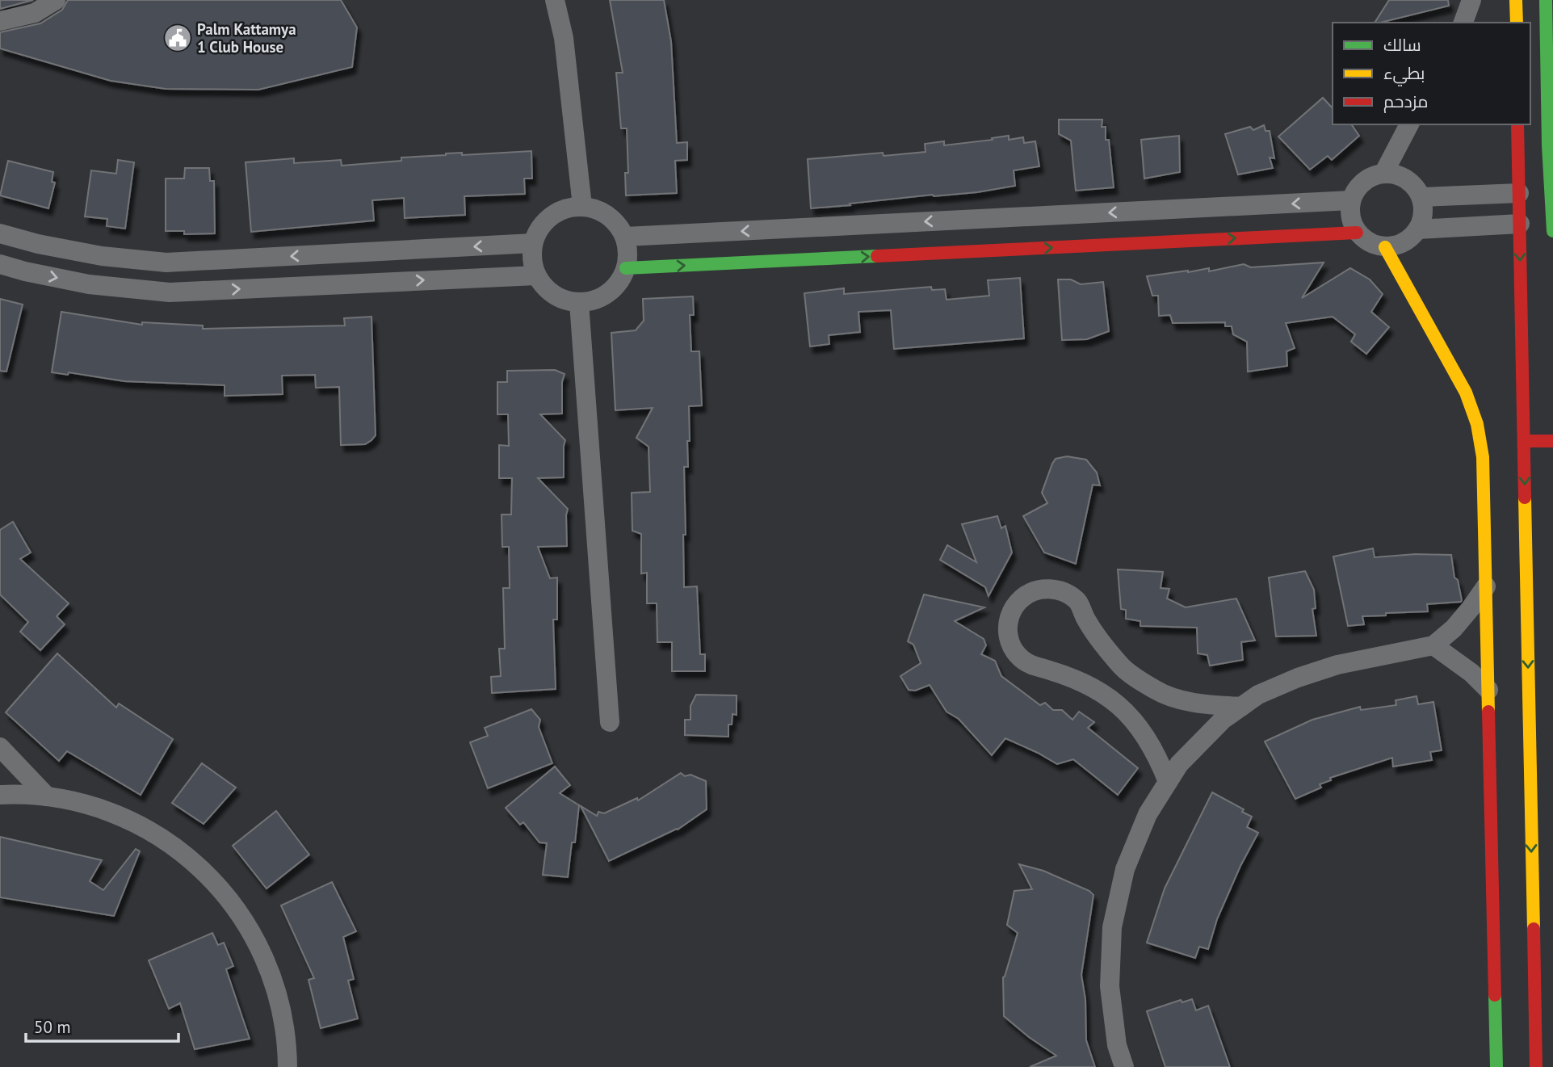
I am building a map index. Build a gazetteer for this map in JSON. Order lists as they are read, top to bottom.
{
  "places": {
    "public building": ["Palm Kattamya 1 Club House"]
  },
  "legend": ["سالك", "بطيء", "مزدحم"],
  "scale_bar": "50 m"
}
